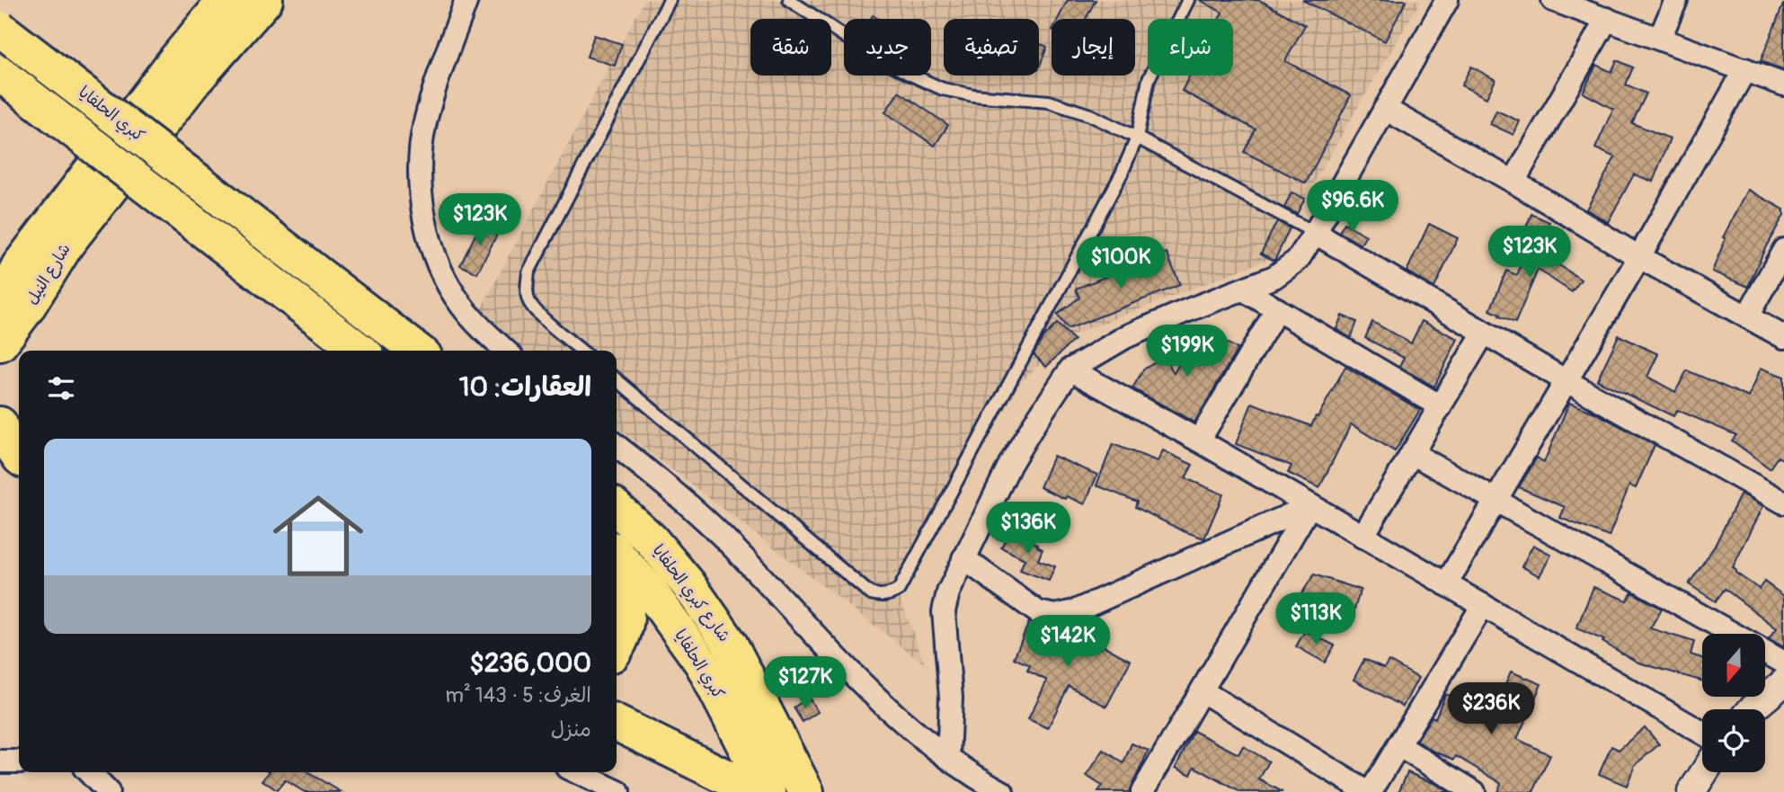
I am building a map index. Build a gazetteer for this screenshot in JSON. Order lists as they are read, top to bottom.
{
  "streets": {
    "main road": ["كبري الحلفايا", "شارع النيل", "شارع كبري الحلفايا"]
  },
  "north": "bottom",
  "page": {
    "chip": [
      "شراء",
      "إيجار",
      "تصفية",
      "جديد",
      "شقة"
    ],
    "price": [
      "$96.6K",
      "$123K",
      "$123K",
      "$100K",
      "$199K",
      "$136K",
      "$113K",
      "$142K",
      "$127K",
      "$236K"
    ],
    "heading": "العقارات: 10",
    "list": [
      {
        "name": "$236,000",
        "note": "الغرف: 5 · 143 m² · منزل"
      }
    ]
  }
}
